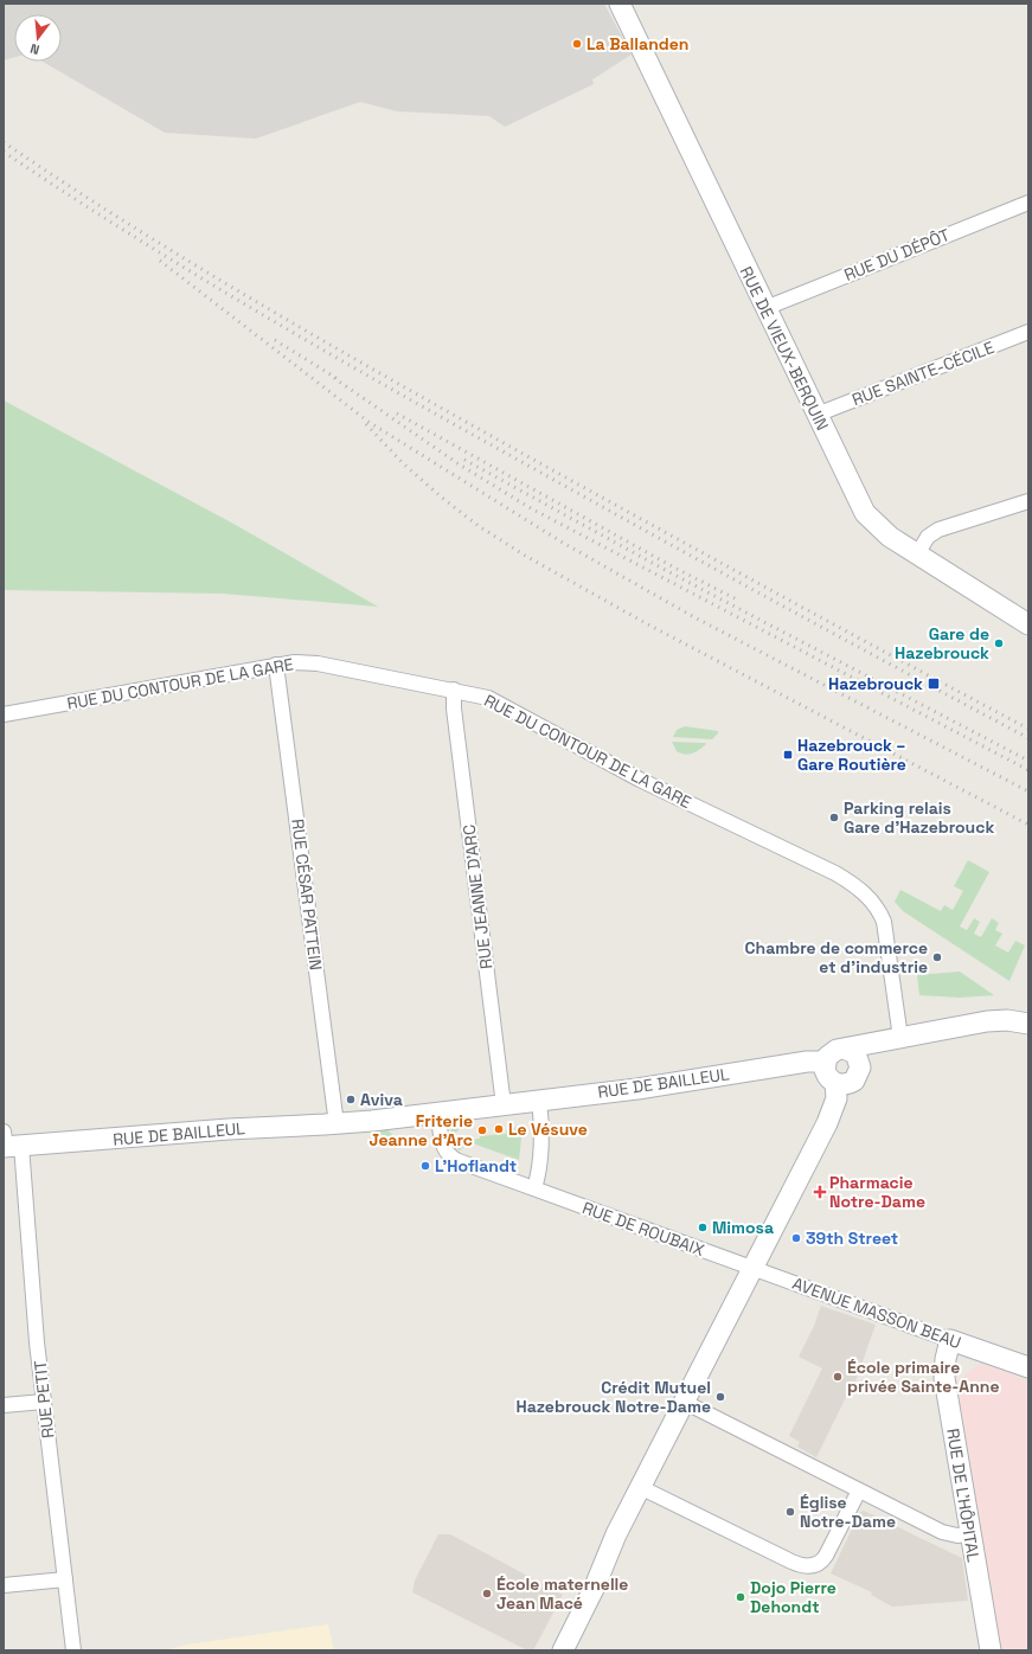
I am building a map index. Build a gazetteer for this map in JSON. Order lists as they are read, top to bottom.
{
  "streets": {
    "main road": [
      "RUE DE VIEUX-BERQUIN",
      "RUE DE BAILLEUL",
      "AVENUE MASSON BEAU",
      "RUE DE L'HÔPITAL"
    ],
    "street": [
      "RUE DU DÉPÔT",
      "RUE SAINTE-CÉCILE",
      "RUE DU CONTOUR DE LA GARE",
      "RUE CÉSAR PATTEIN",
      "RUE JEANNE D'ARC",
      "RUE DE ROUBAIX",
      "RUE PETIT"
    ]
  },
  "crossings": [
    ["RUE DU DÉPÔT", "RUE DE VIEUX-BERQUIN"],
    ["RUE DE VIEUX-BERQUIN", "RUE SAINTE-CÉCILE"],
    ["RUE DU CONTOUR DE LA GARE", "RUE CÉSAR PATTEIN"],
    ["RUE DU CONTOUR DE LA GARE", "RUE JEANNE D'ARC"],
    ["RUE CÉSAR PATTEIN", "RUE DE BAILLEUL"],
    ["RUE JEANNE D'ARC", "RUE DE BAILLEUL"],
    ["RUE DE BAILLEUL", "RUE DE ROUBAIX"],
    ["RUE DE BAILLEUL", "RUE PETIT"],
    ["RUE DE ROUBAIX", "AVENUE MASSON BEAU"],
    ["AVENUE MASSON BEAU", "RUE DE L'HÔPITAL"]
  ],
  "places": {
    "other": [
      "La Ballanden",
      "Gare de Hazebrouck",
      "Parking relais Gare d'Hazebrouck",
      "Chambre de commerce et d'industrie",
      "Aviva",
      "Le Vésuve",
      "Friterie Jeanne d'Arc",
      "L'Hoflandt",
      "Mimosa",
      "39th Street",
      "École primaire privée Sainte-Anne",
      "Crédit Mutuel Hazebrouck Notre-Dame",
      "Église Notre-Dame",
      "École maternelle Jean Macé",
      "Dojo Pierre Dehondt"
    ],
    "transit": ["Hazebrouck", "Hazebrouck – Gare Routière"],
    "health": ["Pharmacie Notre-Dame"]
  },
  "north": "bottom"
}
